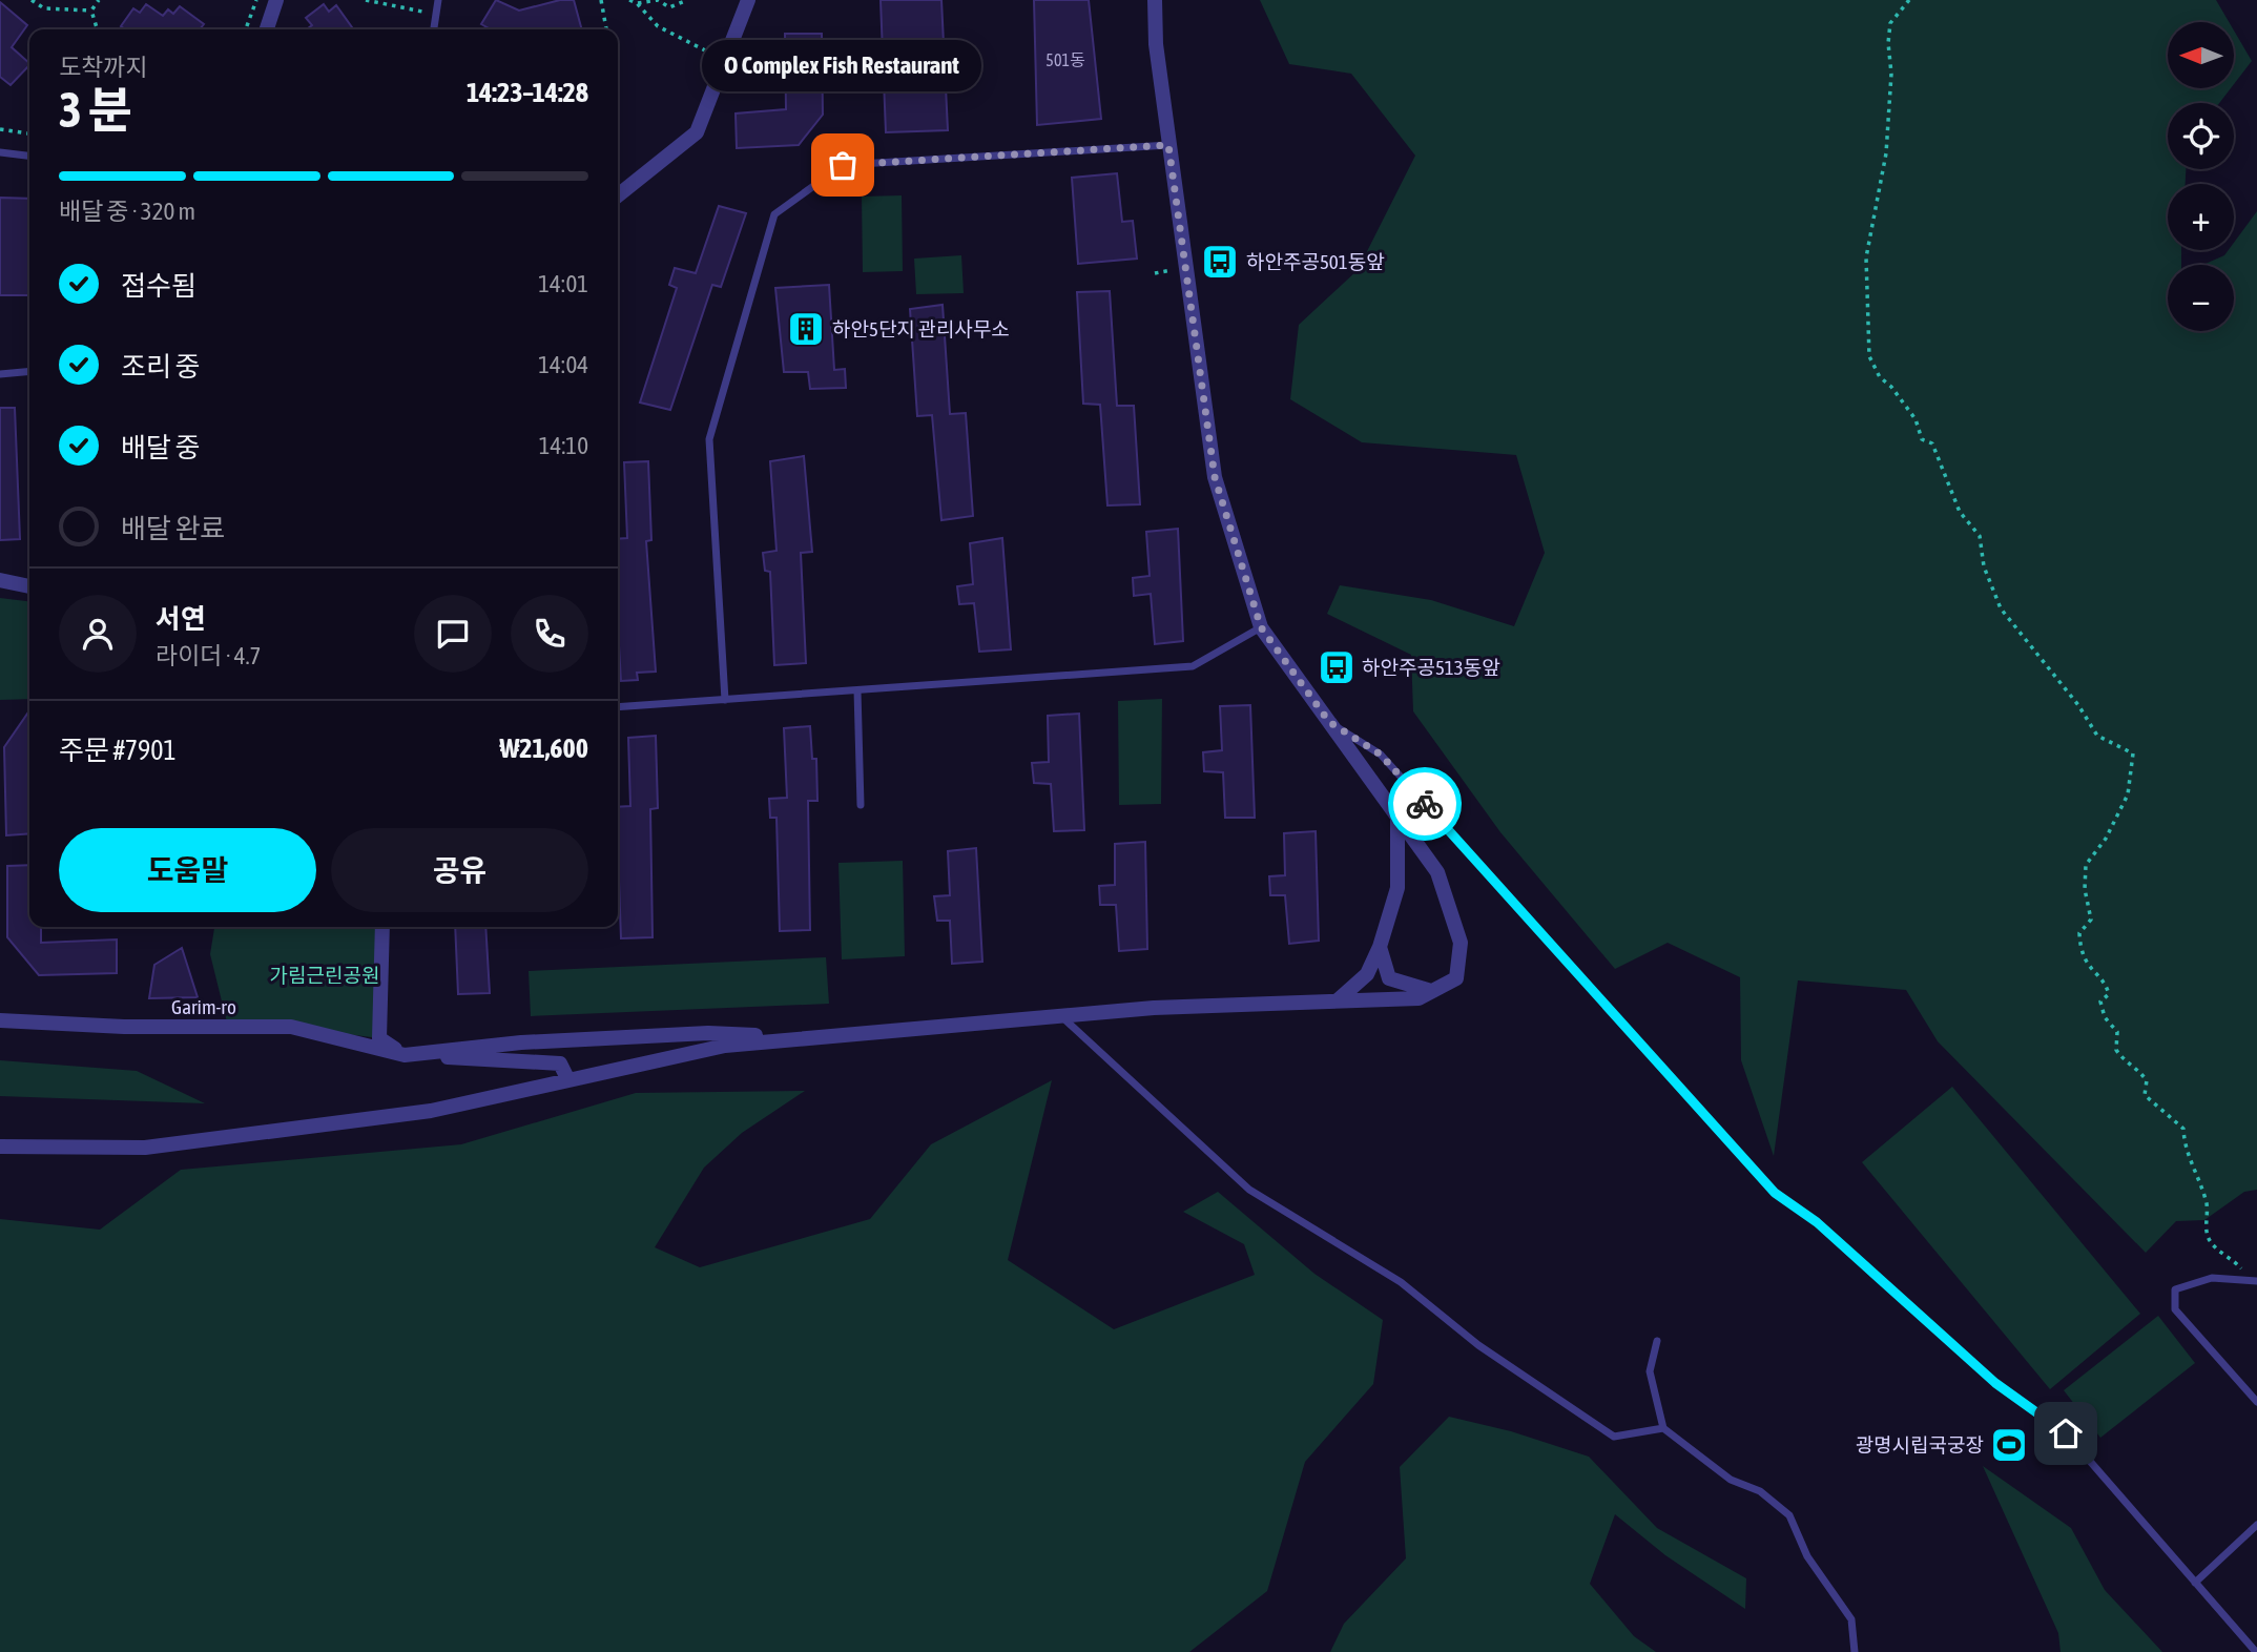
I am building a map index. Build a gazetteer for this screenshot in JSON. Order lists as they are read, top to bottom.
{
  "streets": {
    "street": ["Garim-ro"]
  },
  "parks": ["가림근린공원"],
  "places": {
    "other": ["O Complex Fish Restaurant"],
    "bus stop": ["하안주공501동앞", "하안주공513동앞"],
    "building": ["하안5단지 관리사무소"],
    "sports": ["광명시립국궁장"]
  },
  "house_numbers": ["501동"],
  "north": "left",
  "page": {
    "map_buttons": ["+", "−"],
    "heading": ["3 분", "도착까지", "14:23–14:28"],
    "panel": [
      "서연",
      "라이더 · 4.7",
      "주문 #7901",
      "₩21,600"
    ],
    "bubble": "O Complex Fish Restaurant",
    "bar": "배달 중 · 320 m",
    "list": [
      ["접수됨", "14:01"],
      ["조리 중", "14:04"],
      ["배달 중", "14:10"],
      "배달 완료"
    ],
    "buttons": ["도움말", "공유"]
  }
}
